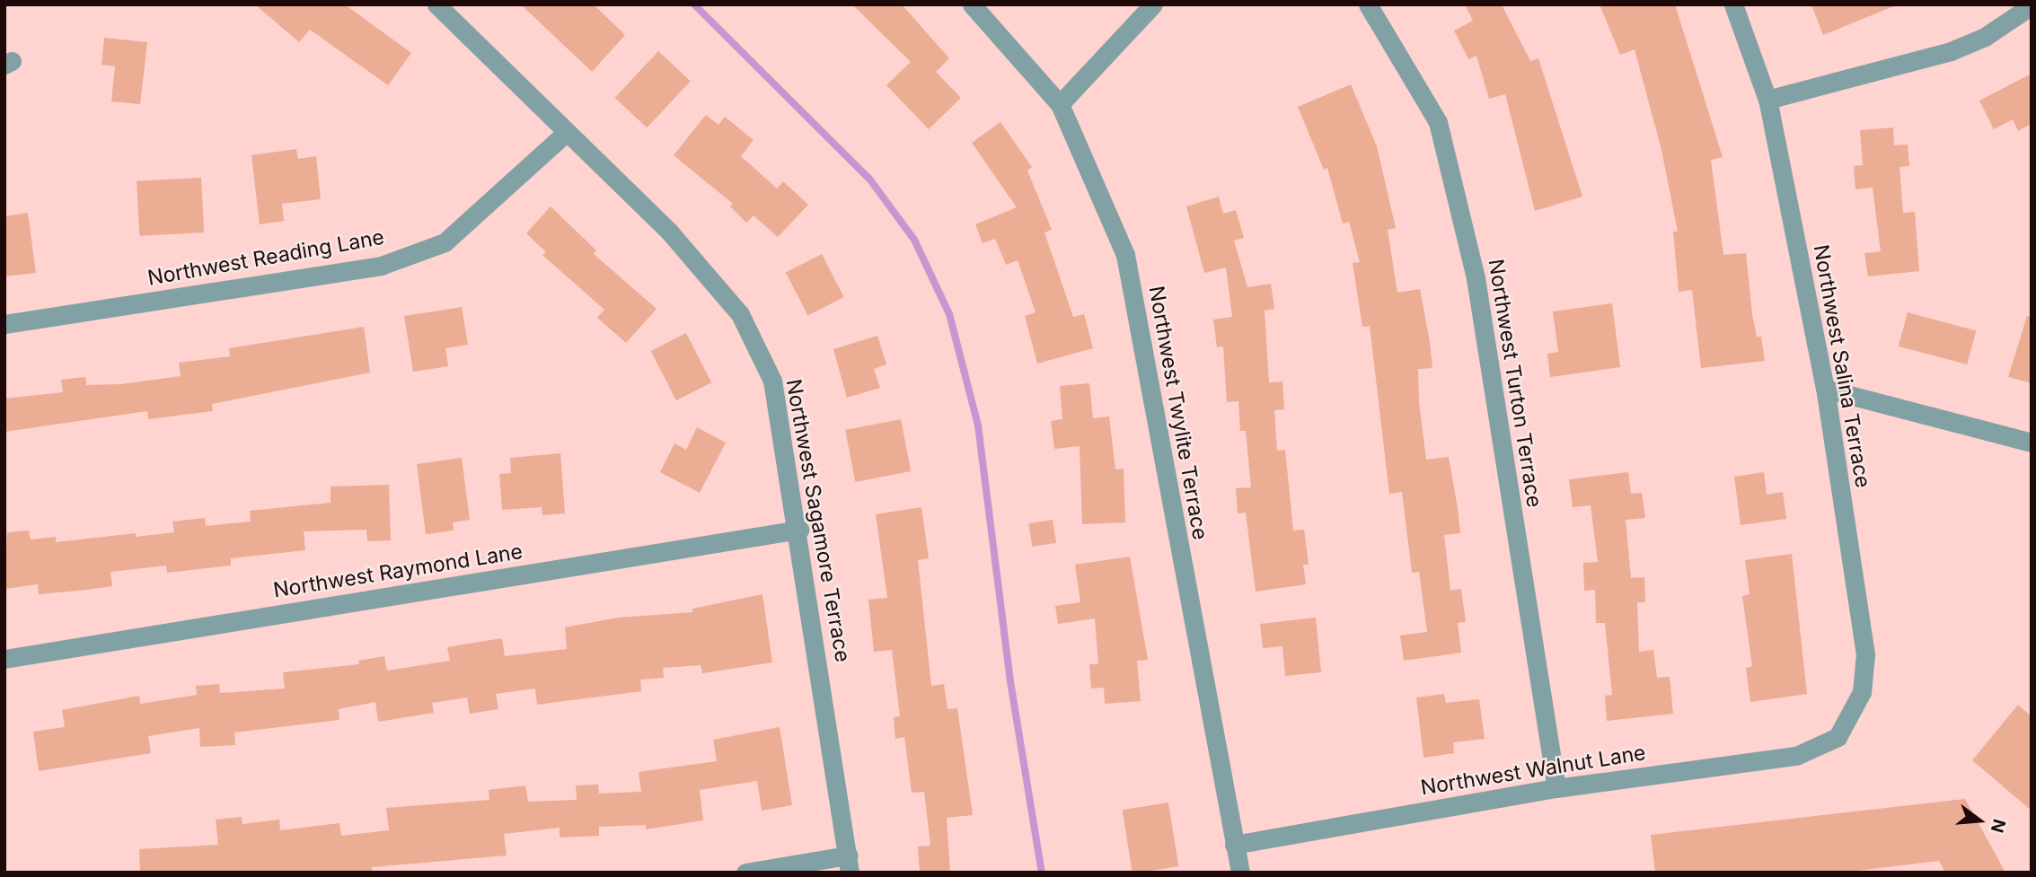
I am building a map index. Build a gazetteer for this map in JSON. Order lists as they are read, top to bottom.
{
  "streets": {
    "street": [
      "Northwest Reading Lane",
      "Northwest Salina Terrace",
      "Northwest Turton Terrace",
      "Northwest Twylite Terrace",
      "Northwest Sagamore Terrace",
      "Northwest Raymond Lane",
      "Northwest Walnut Lane"
    ]
  },
  "crossings": [
    ["Northwest Reading Lane", "Northwest Sagamore Terrace"],
    ["Northwest Salina Terrace", "Northwest Walnut Lane"],
    ["Northwest Turton Terrace", "Northwest Walnut Lane"],
    ["Northwest Twylite Terrace", "Northwest Walnut Lane"],
    ["Northwest Sagamore Terrace", "Northwest Raymond Lane"]
  ],
  "north": "right"
}
